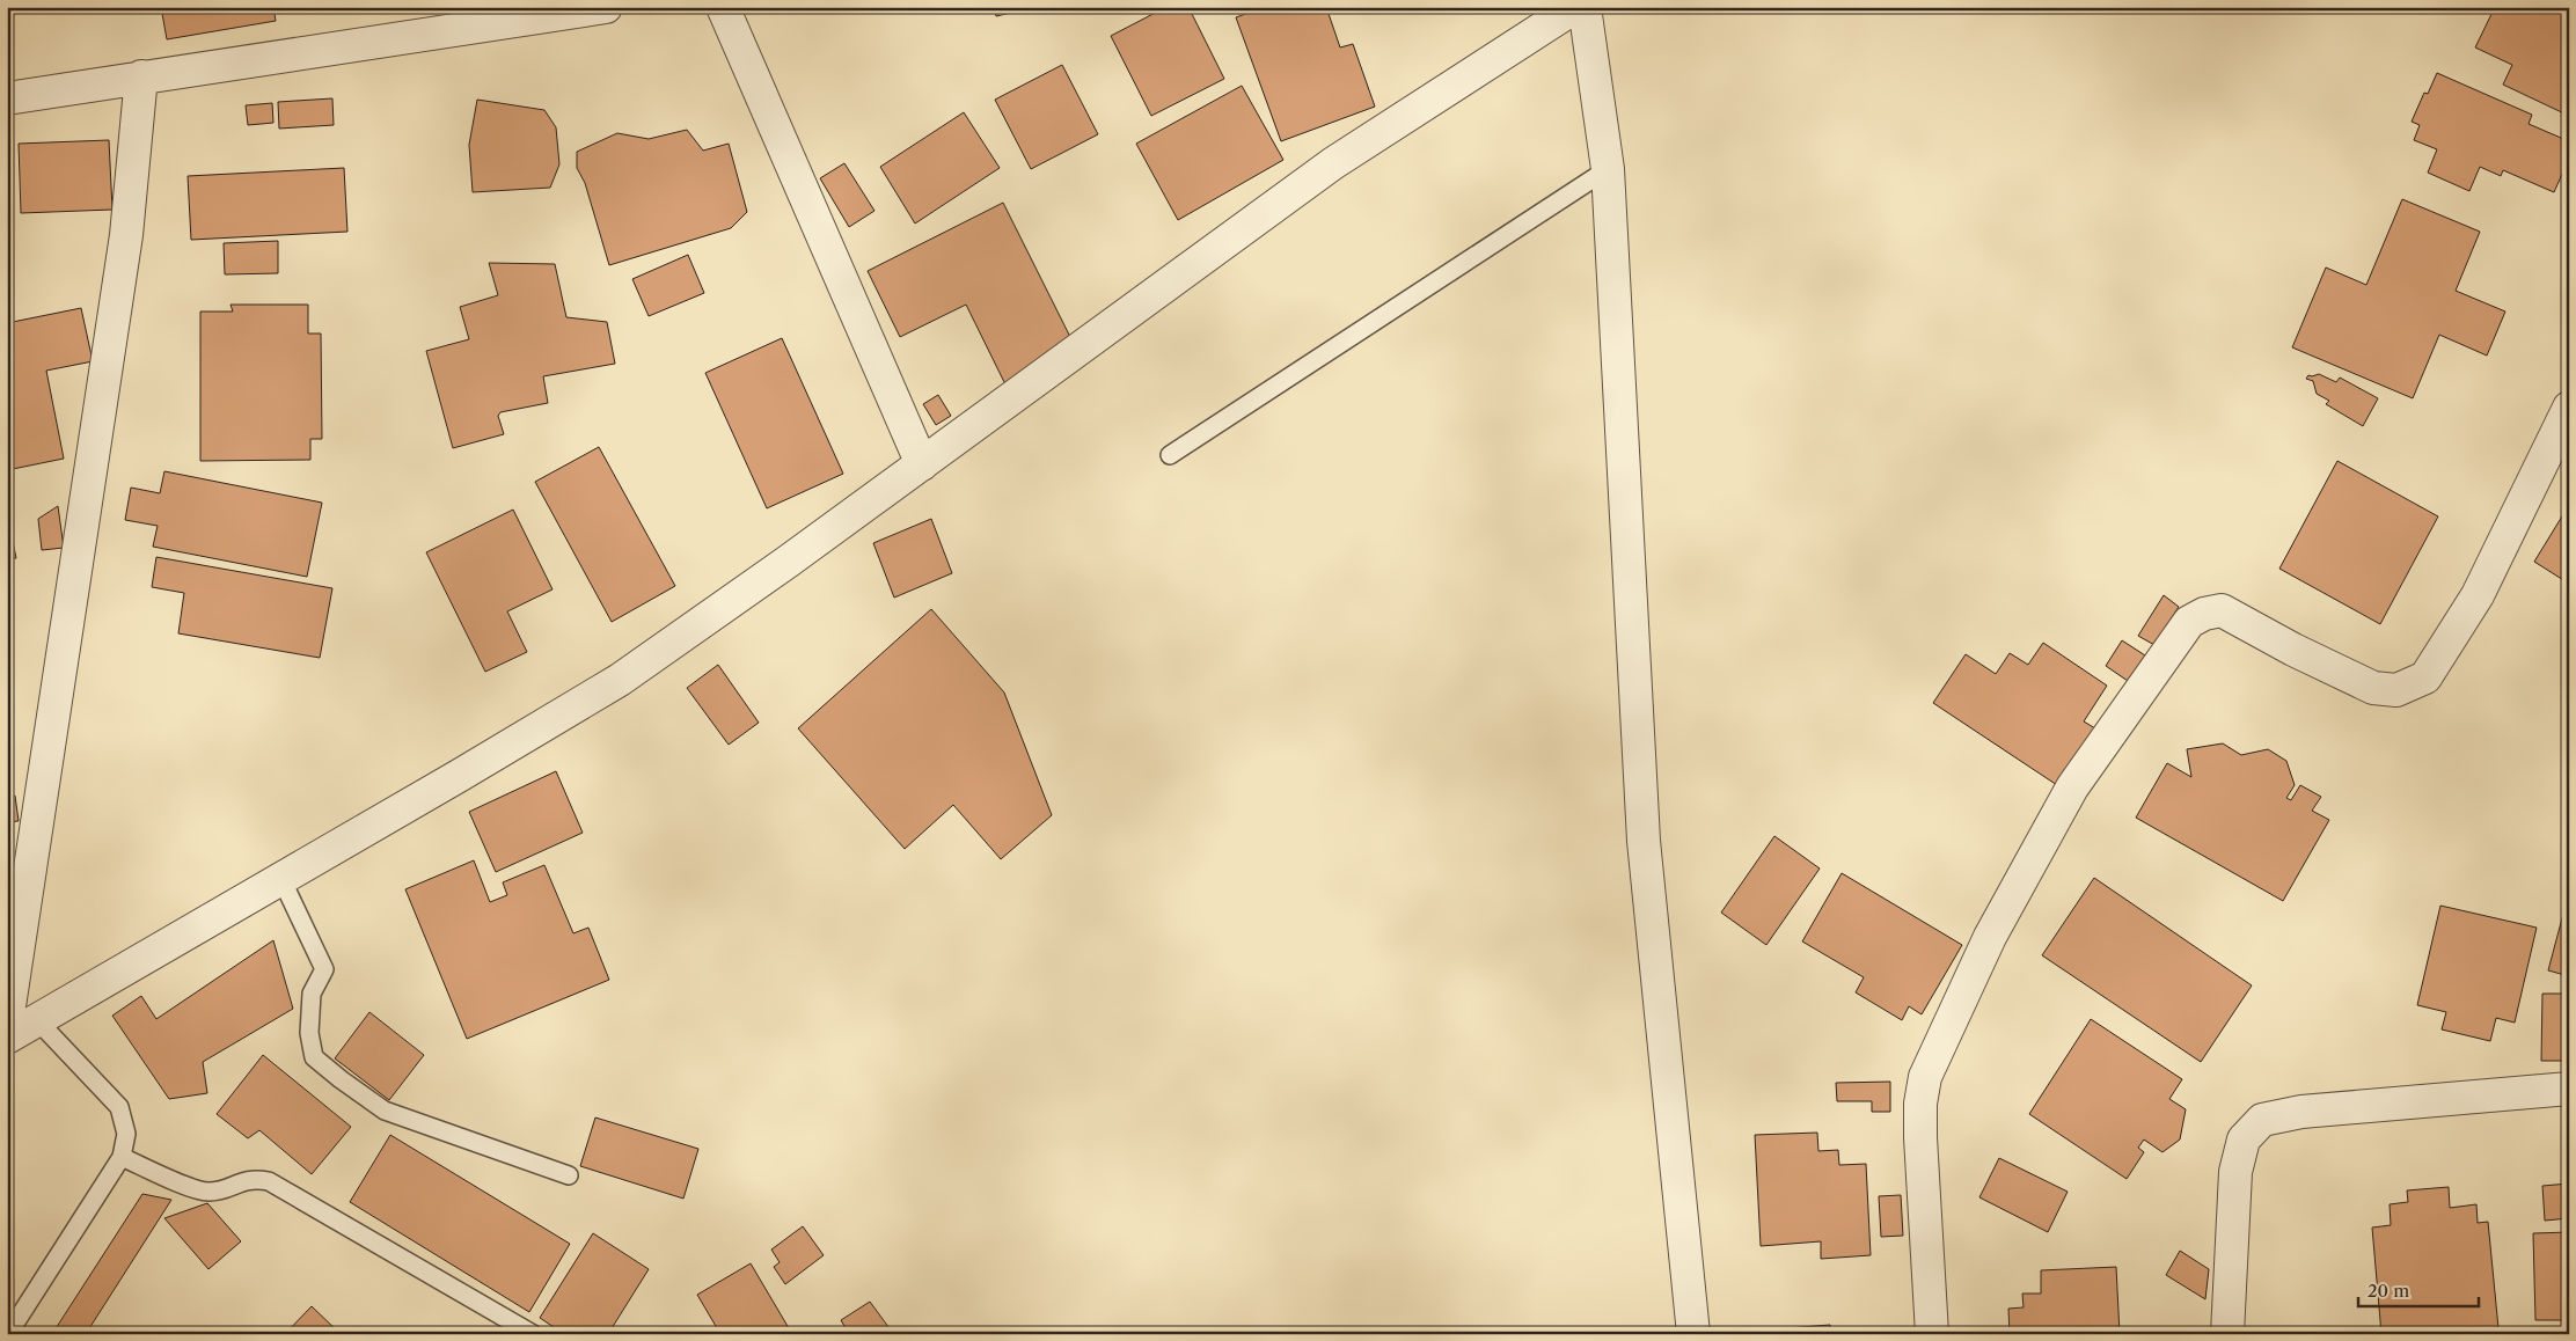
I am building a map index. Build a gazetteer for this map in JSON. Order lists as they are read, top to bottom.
{
  "scale_bar": "20 m"
}
